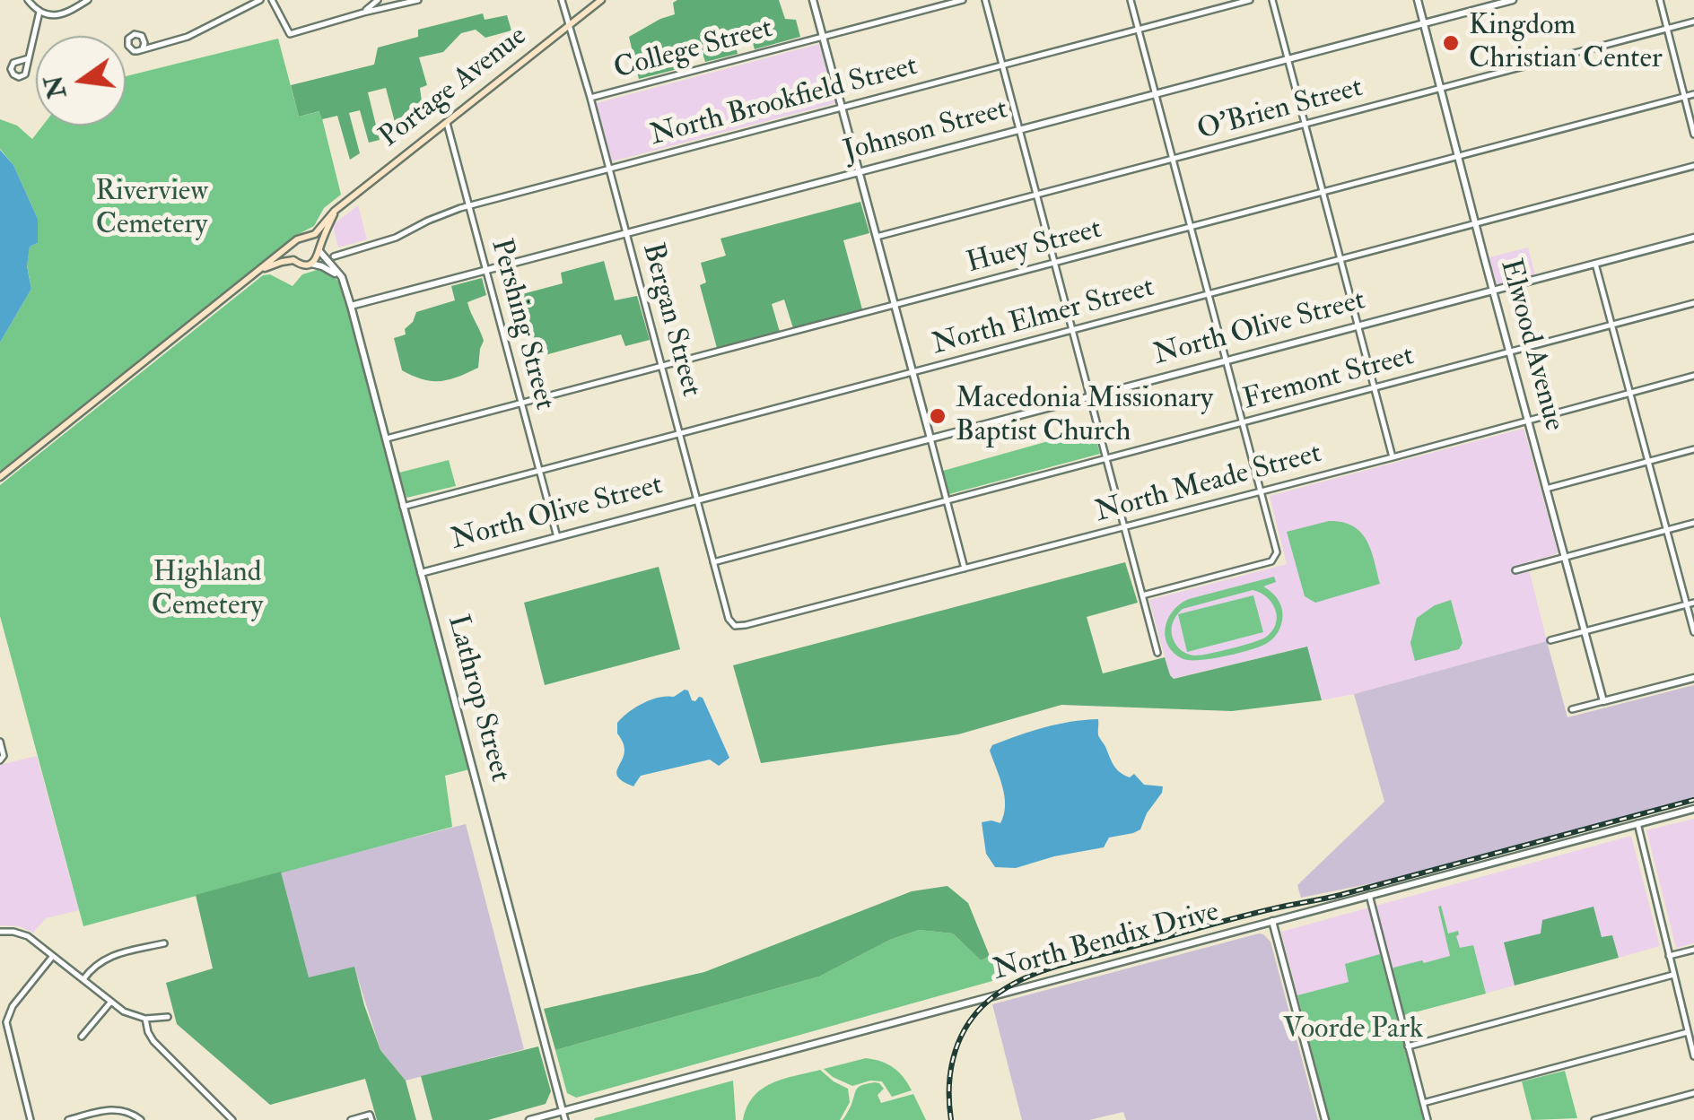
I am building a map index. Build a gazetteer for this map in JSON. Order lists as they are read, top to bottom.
{
  "streets": {
    "main road": ["Portage Avenue"],
    "street": [
      "College Street",
      "North Brookfield Street",
      "O'Brien Street",
      "Johnson Street",
      "Huey Street",
      "North Elmer Street",
      "Bergan Street",
      "Pershing Street",
      "North Olive Street",
      "Elwood Avenue",
      "Fremont Street",
      "North Meade Street",
      "Lathrop Street",
      "North Bendix Drive"
    ]
  },
  "crossings": [
    ["College Street", "Bergan Street"],
    ["Portage Avenue", "Bergan Street"],
    ["Portage Avenue", "Pershing Street"],
    ["Portage Avenue", "Lathrop Street"],
    ["North Brookfield Street", "Bergan Street"],
    ["North Brookfield Street", "Pershing Street"],
    ["O'Brien Street", "Elwood Avenue"],
    ["Johnson Street", "Bergan Street"],
    ["Johnson Street", "Pershing Street"],
    ["Johnson Street", "Elwood Avenue"],
    ["Johnson Street", "Lathrop Street"],
    ["Huey Street", "Bergan Street"],
    ["Huey Street", "Pershing Street"],
    ["Huey Street", "Elwood Avenue"],
    ["Huey Street", "Lathrop Street"],
    ["North Elmer Street", "Bergan Street"],
    ["North Elmer Street", "Pershing Street"],
    ["North Elmer Street", "Elwood Avenue"],
    ["North Elmer Street", "Lathrop Street"],
    ["Bergan Street", "North Olive Street"],
    ["Bergan Street", "Fremont Street"],
    ["Bergan Street", "North Meade Street"],
    ["Pershing Street", "North Olive Street"],
    ["North Olive Street", "Elwood Avenue"],
    ["North Olive Street", "Lathrop Street"],
    ["Elwood Avenue", "Fremont Street"],
    ["Elwood Avenue", "North Meade Street"],
    ["Lathrop Street", "North Bendix Drive"]
  ],
  "parks": ["Riverview Cemetery", "Highland Cemetery", "Voorde Park"],
  "places": ["Kingdom Christian Center", "Macedonia Missionary Baptist Church"],
  "north": "left"
}
